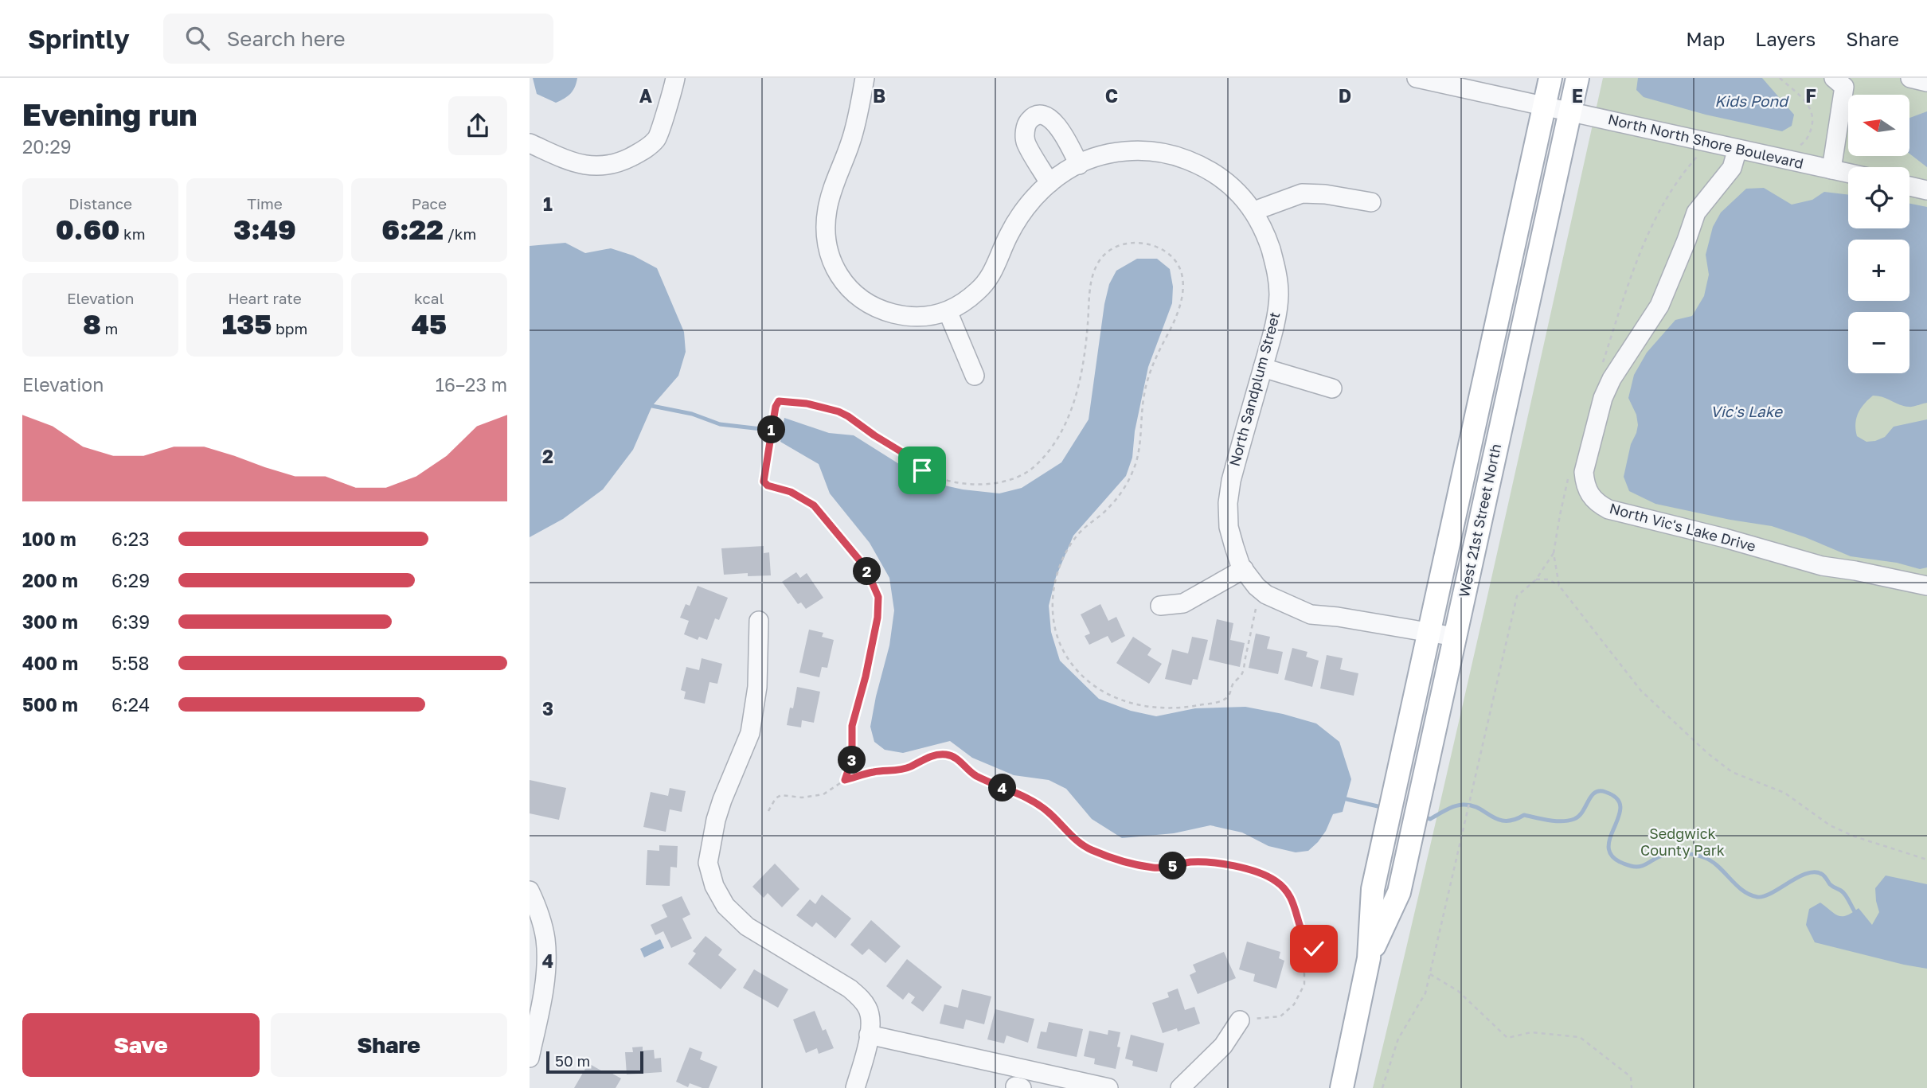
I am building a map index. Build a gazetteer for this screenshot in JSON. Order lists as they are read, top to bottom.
{
  "streets": {
    "main road": ["West 21st Street North"],
    "street": ["North North Shore Boulevard", "North Sandplum Street", "North Vic's Lake Drive"]
  },
  "crossings": [
    ["North North Shore Boulevard", "West 21st Street North"],
    ["North North Shore Boulevard", "North Vic's Lake Drive"],
    ["North Sandplum Street", "West 21st Street North"]
  ],
  "water": ["Kids Pond", "Vic's Lake"],
  "parks": ["Sedgwick County Park"],
  "scale_bar": "50 m",
  "north": "left",
  "page": {
    "header": "Sprintly",
    "search": "Search here",
    "nav": ["Map", "Layers", "Share"],
    "heading": ["Evening run", "20:29"],
    "map_buttons": ["+", "−"],
    "stats": [
      ["Distance", "0.60 km"],
      ["Time", "3:49"],
      ["Pace", "6:22 /km"],
      ["Elevation", "8 m"],
      ["Heart rate", "135 bpm"],
      ["kcal", "45"]
    ],
    "chart": ["Elevation", "16–23 m"],
    "pins": [
      "1",
      "2",
      "3",
      "4",
      "5"
    ],
    "list": [
      {
        "name": "100 m",
        "note": "6:23"
      },
      {
        "name": "200 m",
        "note": "6:29"
      },
      {
        "name": "300 m",
        "note": "6:39"
      },
      {
        "name": "400 m",
        "note": "5:58"
      },
      {
        "name": "500 m",
        "note": "6:24"
      }
    ],
    "buttons": ["Save", "Share"],
    "scale": "50 m"
  },
  "grid": {
    "columns": [
      "A",
      "B",
      "C",
      "D",
      "E",
      "F"
    ],
    "rows": [
      "1",
      "2",
      "3",
      "4"
    ]
  }
}
